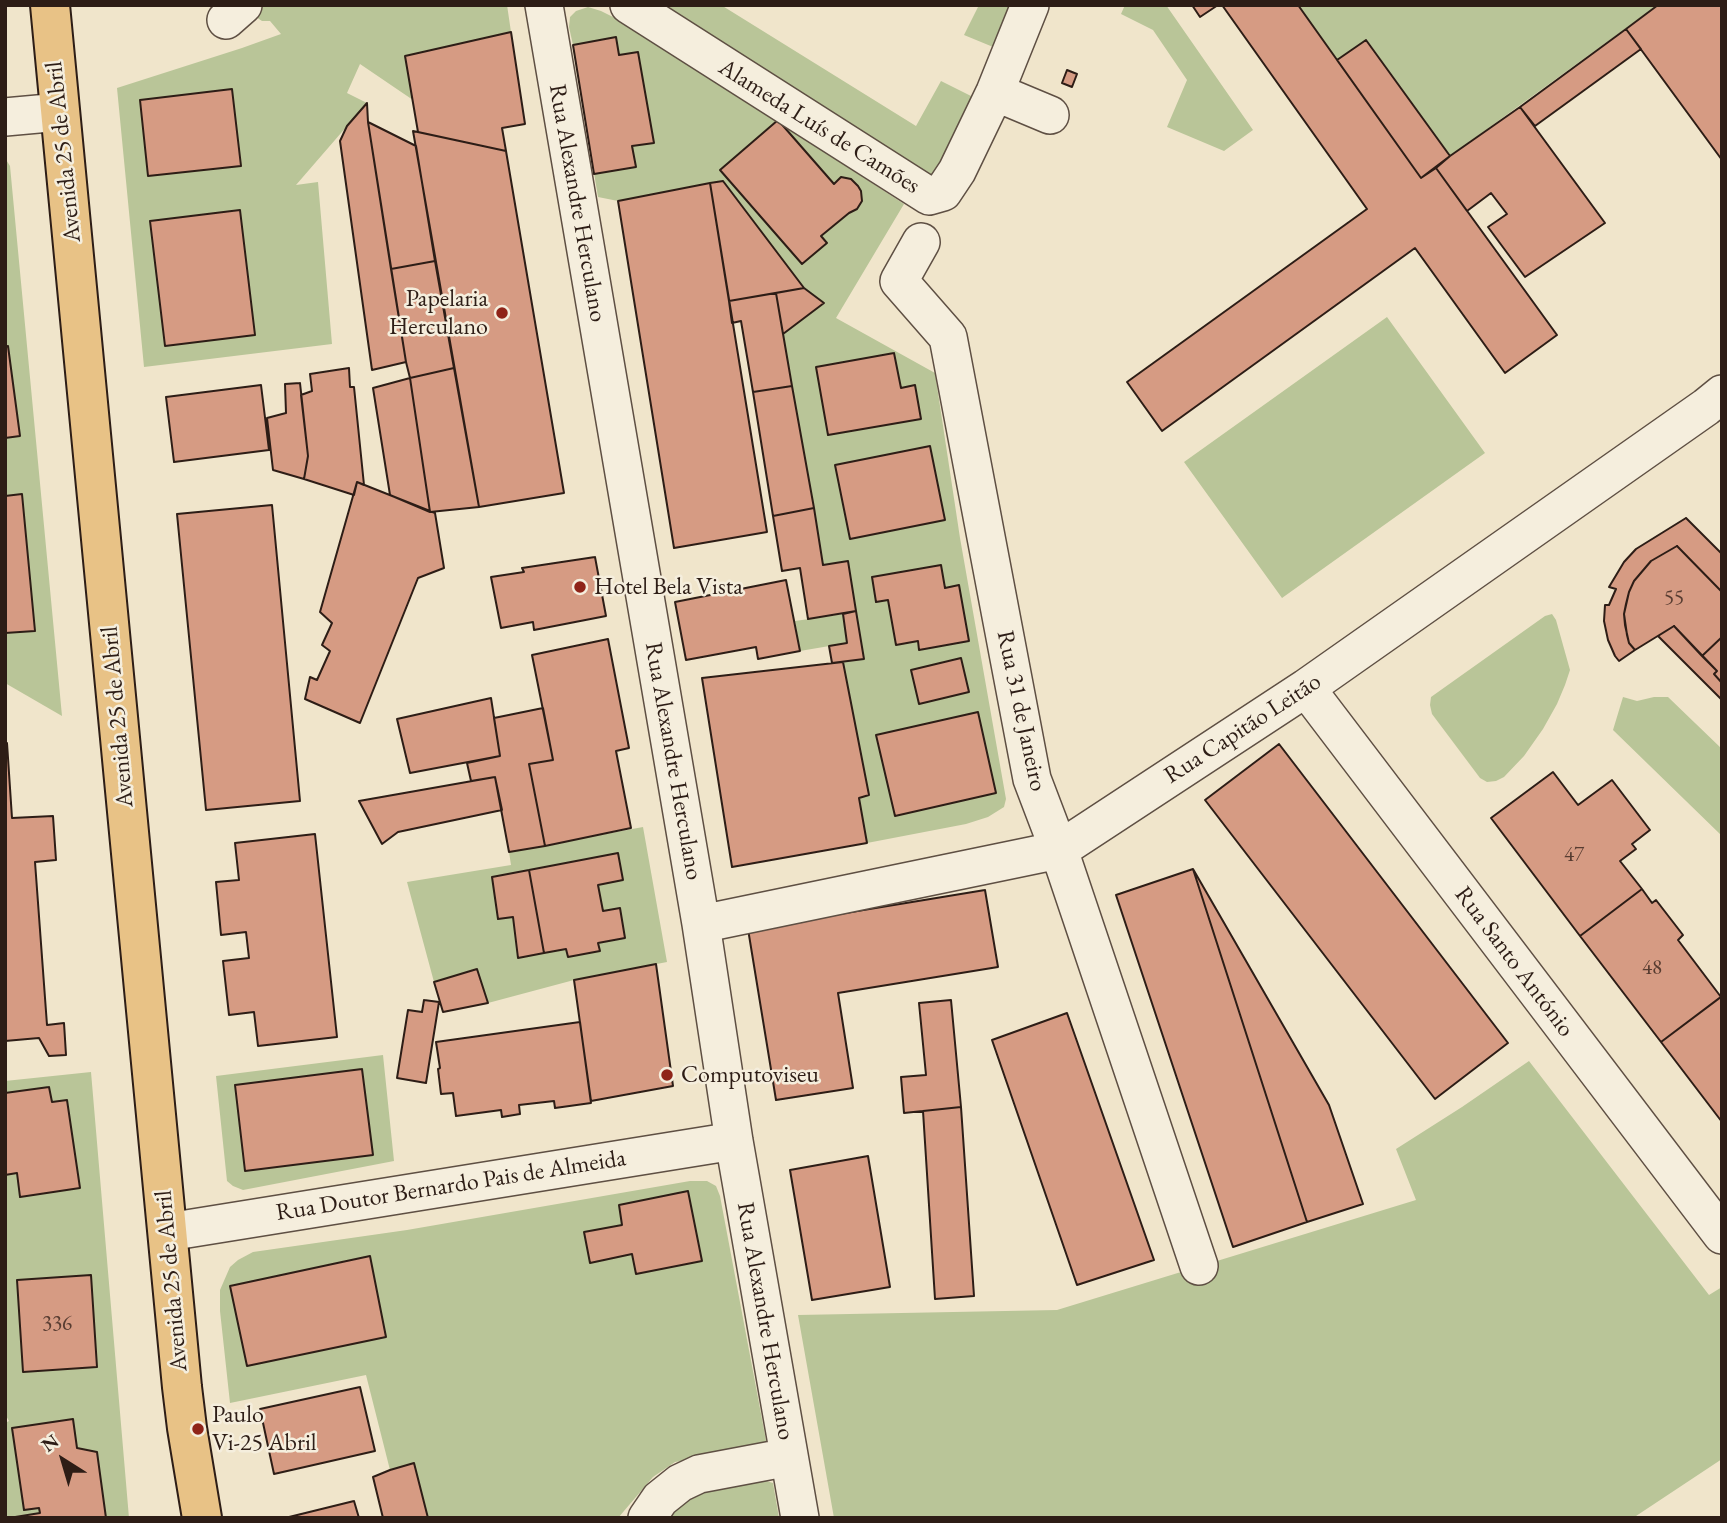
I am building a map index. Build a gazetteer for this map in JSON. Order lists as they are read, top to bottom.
{
  "streets": {
    "main road": ["Avenida 25 de Abril"],
    "street": [
      "Alameda Luís de Camões",
      "Rua Alexandre Herculano",
      "Rua 31 de Janeiro",
      "Rua Capitão Leitão",
      "Rua Santo António",
      "Rua Doutor Bernardo Pais de Almeida"
    ]
  },
  "crossings": [
    ["Avenida 25 de Abril", "Rua Doutor Bernardo Pais de Almeida"],
    ["Rua Alexandre Herculano", "Rua Capitão Leitão"],
    ["Rua Alexandre Herculano", "Rua Doutor Bernardo Pais de Almeida"],
    ["Rua 31 de Janeiro", "Rua Capitão Leitão"],
    ["Rua Capitão Leitão", "Rua Santo António"]
  ],
  "places": [
    "Papelaria Herculano",
    "Hotel Bela Vista",
    "Computoviseu",
    "Paulo Vi-25 Abril"
  ],
  "house_numbers": [
    "55",
    "47",
    "48",
    "336"
  ],
  "north": "top left"
}
